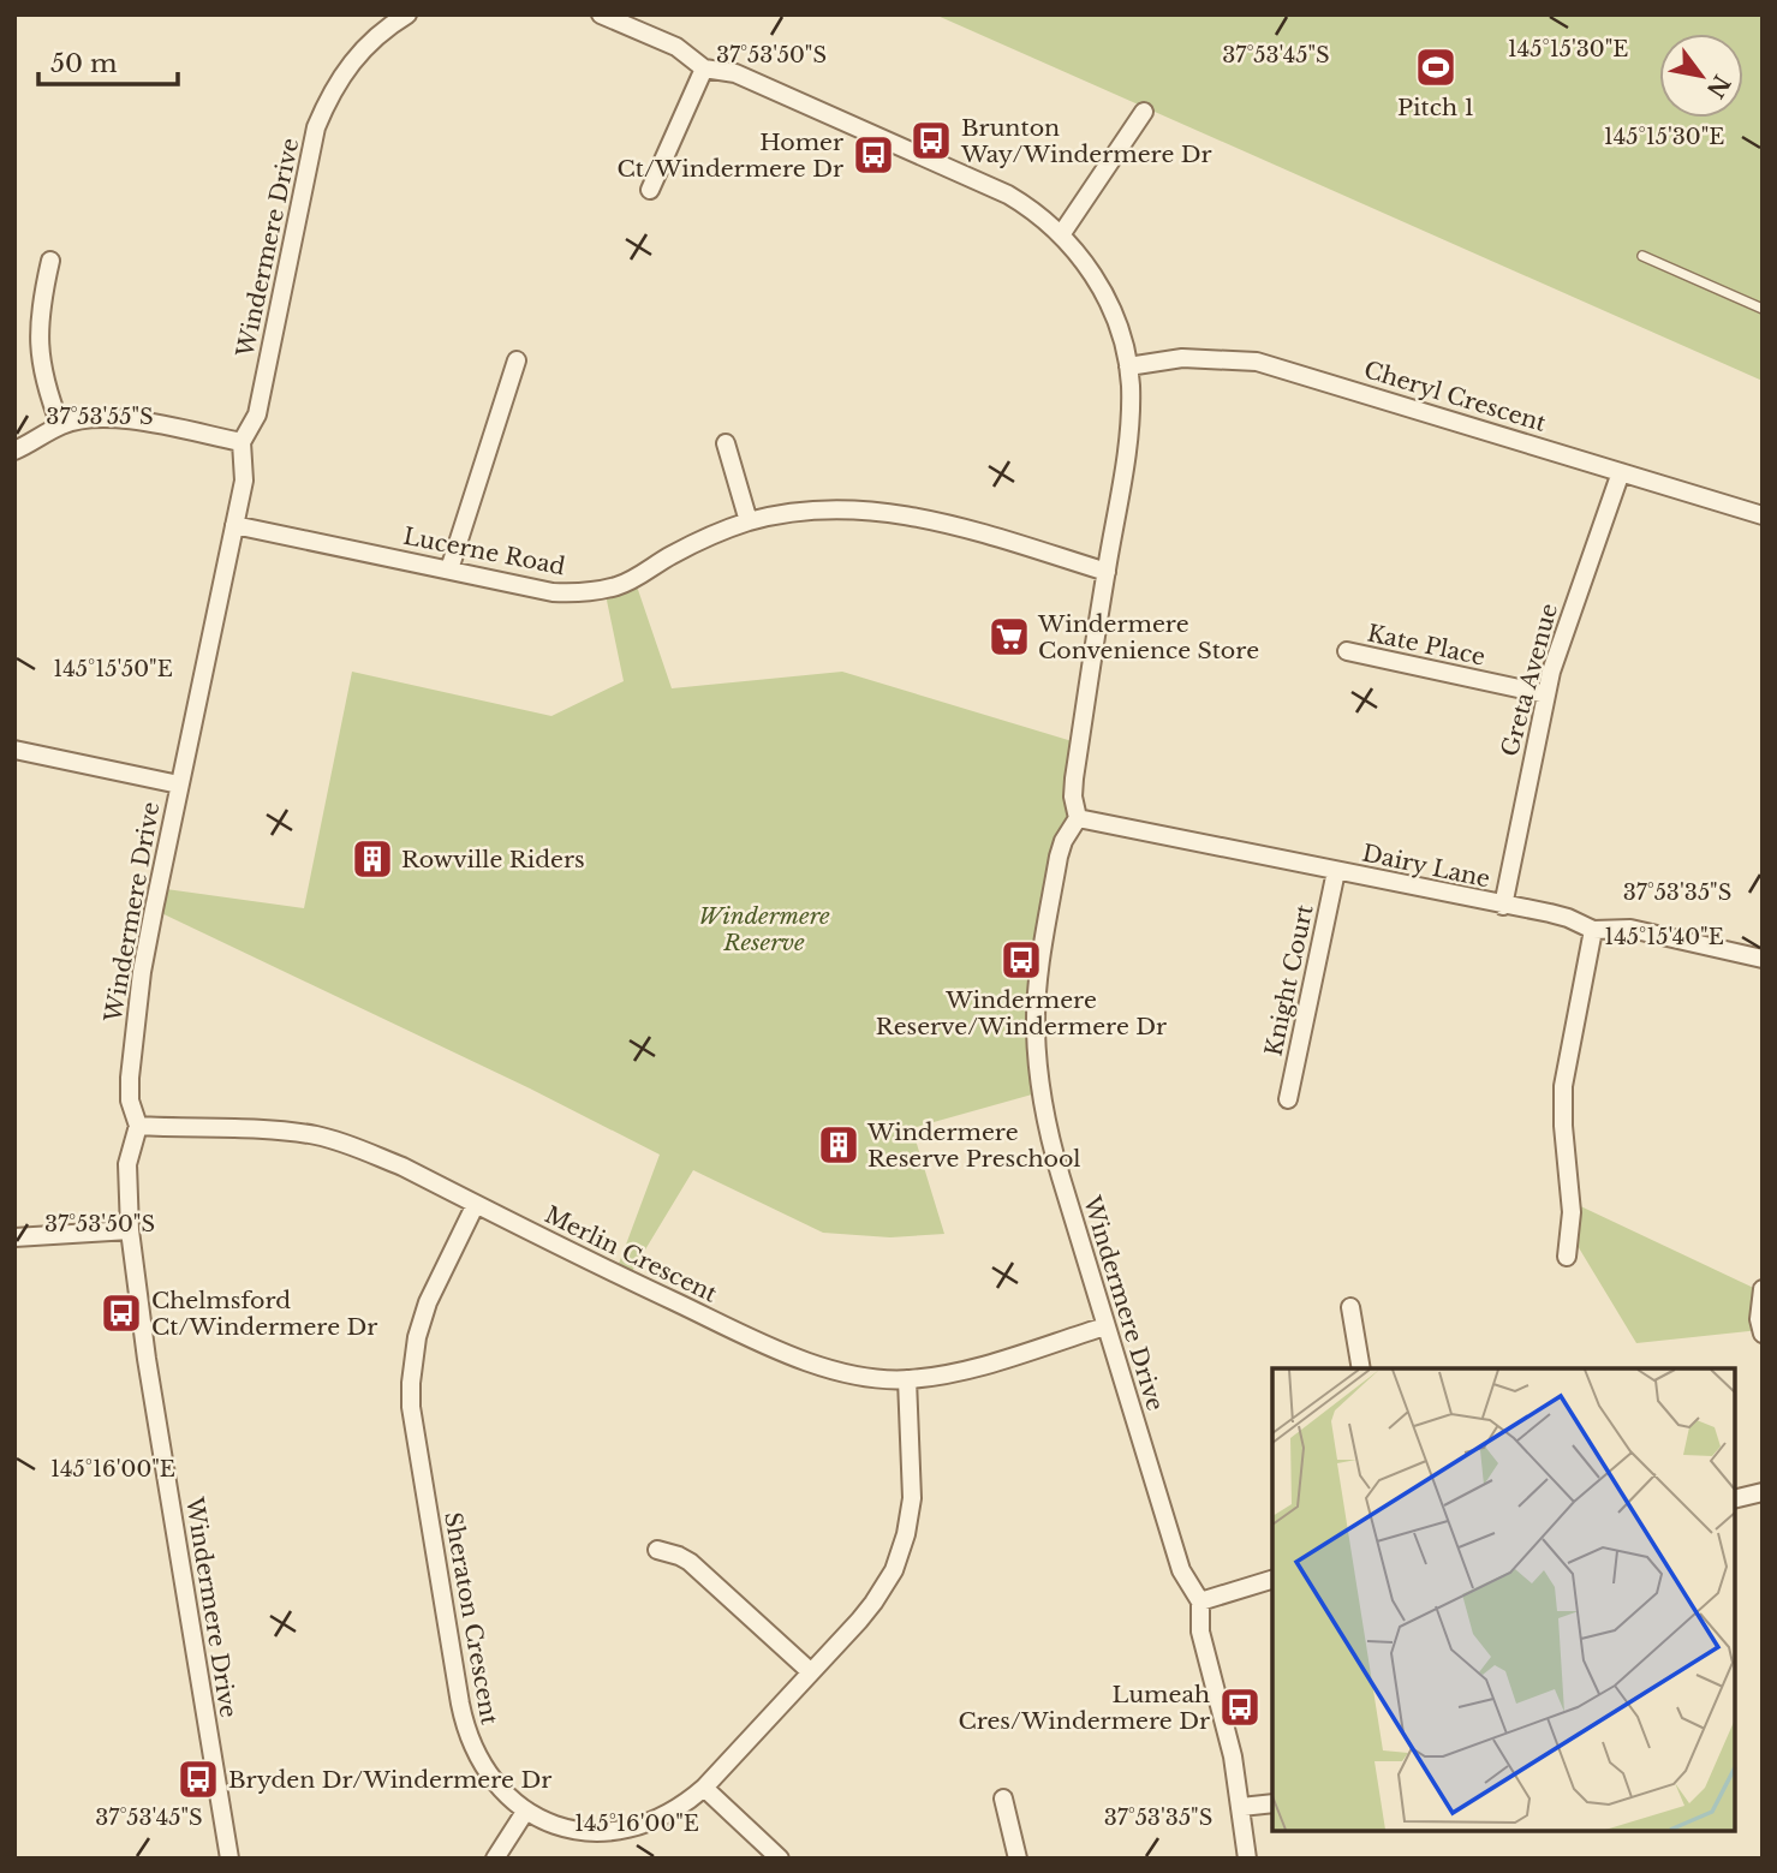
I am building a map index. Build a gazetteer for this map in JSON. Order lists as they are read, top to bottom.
{
  "streets": {
    "street": [
      "Windermere Drive",
      "Cheryl Crescent",
      "Lucerne Road",
      "Kate Place",
      "Greta Avenue",
      "Dairy Lane",
      "Knight Court",
      "Merlin Crescent",
      "Sheraton Crescent"
    ]
  },
  "crossings": [
    ["Windermere Drive", "Cheryl Crescent"],
    ["Windermere Drive", "Lucerne Road"],
    ["Windermere Drive", "Dairy Lane"],
    ["Windermere Drive", "Merlin Crescent"],
    ["Cheryl Crescent", "Greta Avenue"],
    ["Kate Place", "Greta Avenue"],
    ["Greta Avenue", "Dairy Lane"],
    ["Dairy Lane", "Knight Court"],
    ["Merlin Crescent", "Sheraton Crescent"]
  ],
  "parks": ["Windermere Reserve"],
  "places": {
    "sports": ["Pitch 1"],
    "bus stop": [
      "Brunton Way/Windermere Dr",
      "Homer Ct/Windermere Dr",
      "Windermere Reserve/Windermere Dr",
      "Chelmsford Ct/Windermere Dr",
      "Lumeah Cres/Windermere Dr",
      "Bryden Dr/Windermere Dr"
    ],
    "supermarket": ["Windermere Convenience Store"],
    "building": ["Rowville Riders", "Windermere Reserve Preschool"]
  },
  "scale_bar": "50 m",
  "north": "bottom right",
  "coordinates": [
    "145°15'30\"E",
    "37°53'50\"S",
    "37°53'45\"S",
    "37°53'55\"S",
    "145°15'50\"E",
    "37°53'35\"S",
    "145°15'40\"E",
    "145°16'00\"E"
  ]
}
